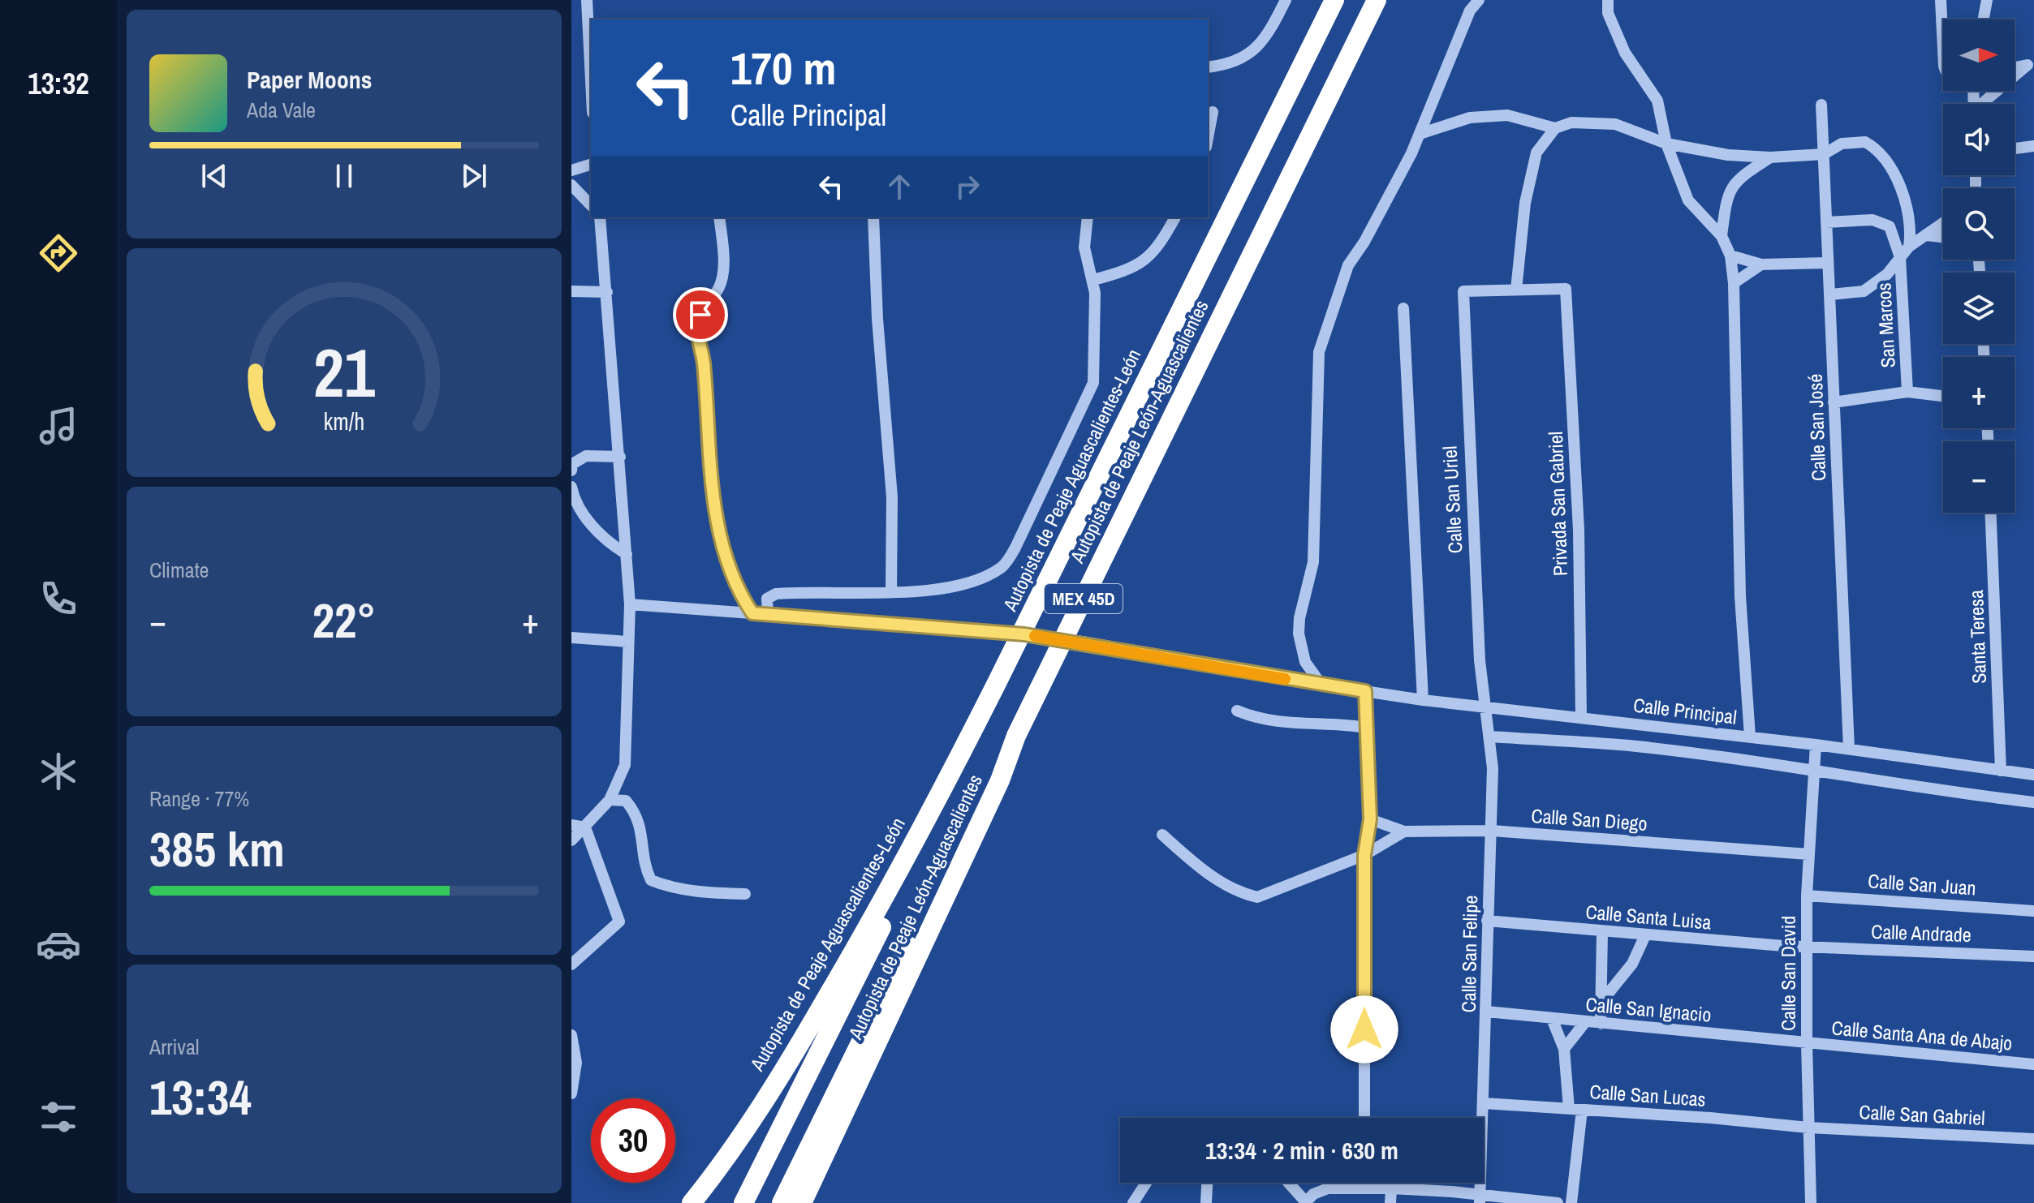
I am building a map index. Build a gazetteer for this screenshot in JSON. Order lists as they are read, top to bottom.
{
  "streets": {
    "highway": ["Autopista de Peaje León-Aguascalientes", "Autopista de Peaje Aguascalientes-León", "MEX 45D"],
    "street": [
      "San Marcos",
      "Calle San José",
      "Calle San Uriel",
      "Privada San Gabriel",
      "Santa Teresa",
      "Calle Principal",
      "Calle San Diego",
      "Calle San Juan",
      "Calle Santa Luisa",
      "Calle Andrade",
      "Calle San Felipe",
      "Calle San David",
      "Calle San Ignacio",
      "Calle Santa Ana de Abajo",
      "Calle San Lucas",
      "Calle San Gabriel"
    ]
  },
  "crossings": [
    ["San Marcos", "Calle San José"],
    ["Calle San José", "Calle Principal"],
    ["Calle San Uriel", "Privada San Gabriel"],
    ["Calle San Uriel", "Calle Principal"],
    ["Calle San Uriel", "Calle San Felipe"],
    ["Privada San Gabriel", "Calle Principal"],
    ["Santa Teresa", "Calle Principal"],
    ["Calle Principal", "Calle San Felipe"],
    ["Calle Principal", "Calle San David"],
    ["Calle San Diego", "Calle San Felipe"],
    ["Calle San Diego", "Calle San David"],
    ["Calle San Juan", "Calle San David"],
    ["Calle Santa Luisa", "Calle Andrade"],
    ["Calle Santa Luisa", "Calle San Felipe"],
    ["Calle Santa Luisa", "Calle San David"],
    ["Calle Andrade", "Calle San David"],
    ["Calle San Felipe", "Calle San Ignacio"],
    ["Calle San Felipe", "Calle San Lucas"],
    ["Calle San David", "Calle San Ignacio"],
    ["Calle San David", "Calle Santa Ana de Abajo"],
    ["Calle San David", "Calle San Lucas"],
    ["Calle San David", "Calle San Gabriel"],
    ["Calle San Ignacio", "Calle Santa Ana de Abajo"],
    ["Calle San Lucas", "Calle San Gabriel"]
  ],
  "north": "right",
  "page": {
    "tabs": "13:32",
    "map_buttons": ["+", "−"],
    "turn": ["170 m", "Calle Principal"],
    "song": ["Paper Moons", "Ada Vale"],
    "tile": [
      "Climate",
      ["Range · 77%", "385 km"],
      ["Arrival", "13:34"]
    ],
    "heat": ["−", "22°", "+"],
    "limit": "30",
    "trip": "13:34 · 2 min · 630 m",
    "gauge": ["21", "km/h"]
  }
}
